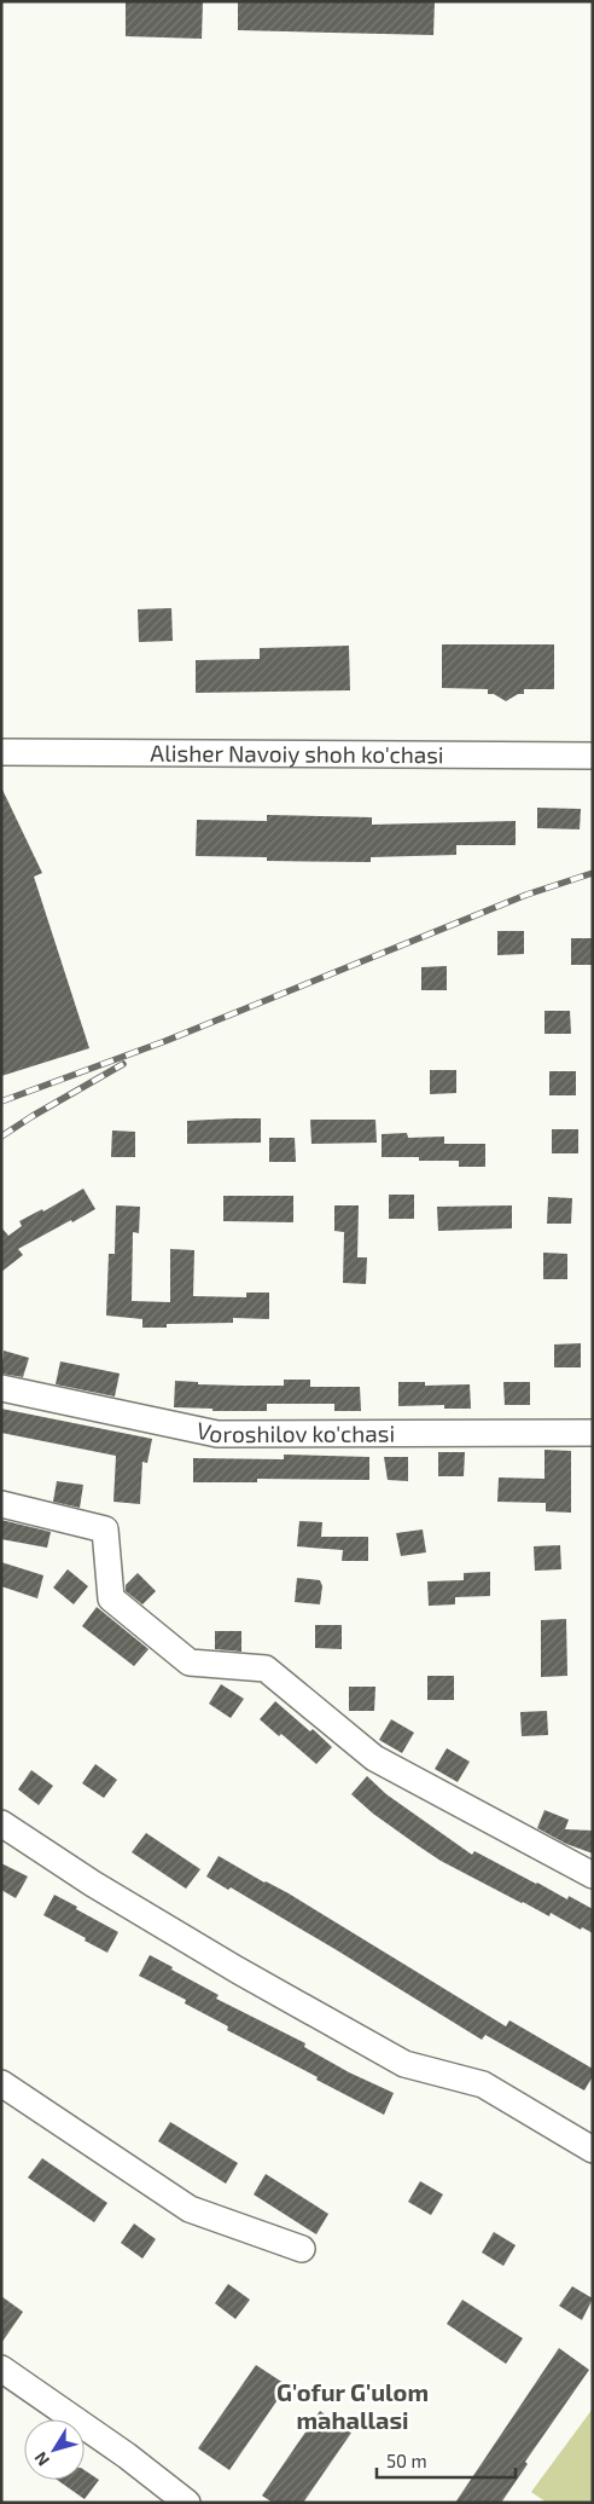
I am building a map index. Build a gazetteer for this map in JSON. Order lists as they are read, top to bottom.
{
  "streets": {
    "street": ["Alisher Navoiy shoh ko'chasi", "Voroshilov ko'chasi"]
  },
  "districts": ["G'ofur G'ulom mahallasi"],
  "scale_bar": "50 m",
  "north": "bottom left"
}
